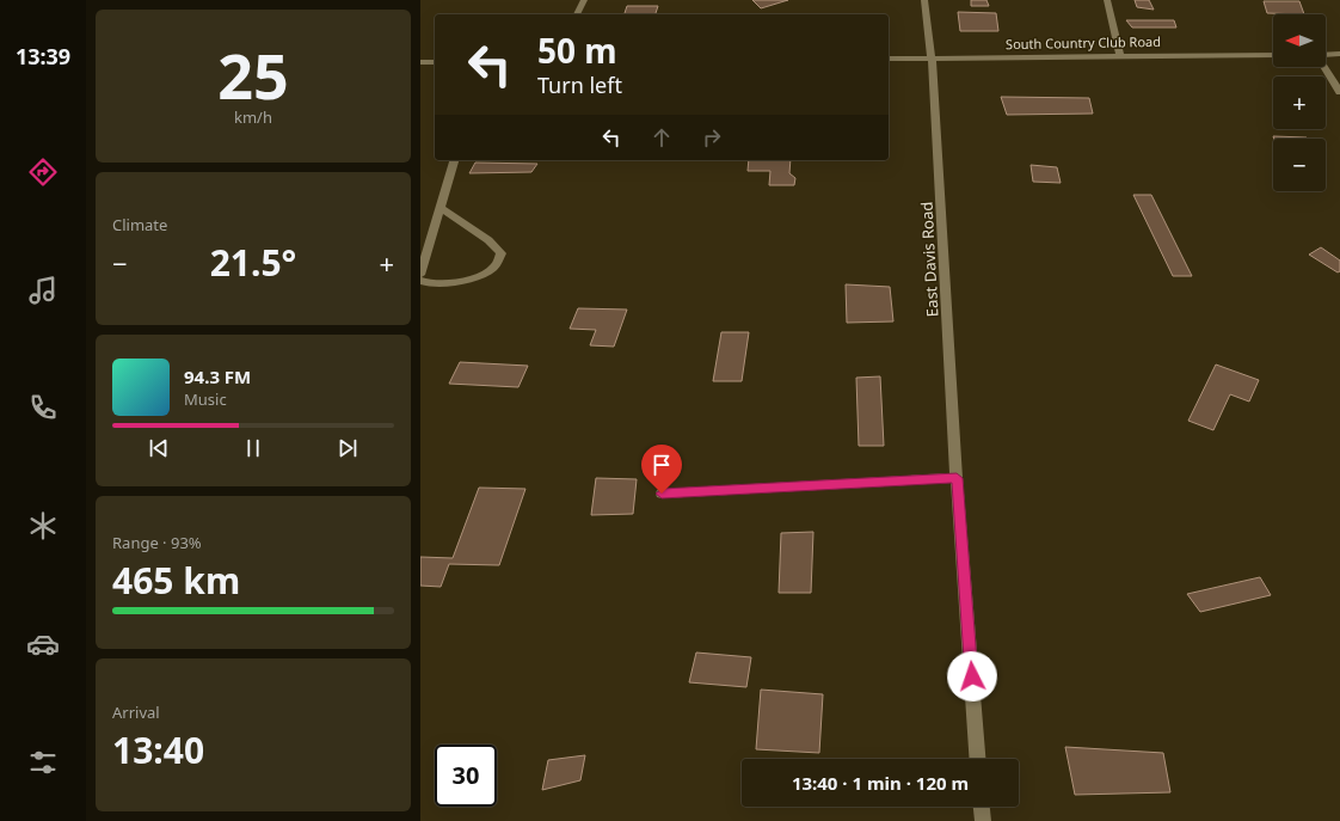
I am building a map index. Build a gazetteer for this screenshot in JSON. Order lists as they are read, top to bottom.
{
  "streets": {
    "street": ["South Country Club Road", "East Davis Road"]
  },
  "crossings": [
    ["South Country Club Road", "East Davis Road"]
  ],
  "north": "left",
  "page": {
    "tabs": "13:39",
    "tile": [
      ["25", "km/h"],
      "Climate",
      ["Range · 93%", "465 km"],
      ["Arrival", "13:40"]
    ],
    "map_buttons": ["+", "−"],
    "turn": ["50 m", "Turn left"],
    "heat": ["−", "21.5°", "+"],
    "song": ["94.3 FM", "Music"],
    "limit": "30",
    "trip": "13:40 · 1 min · 120 m"
  }
}
